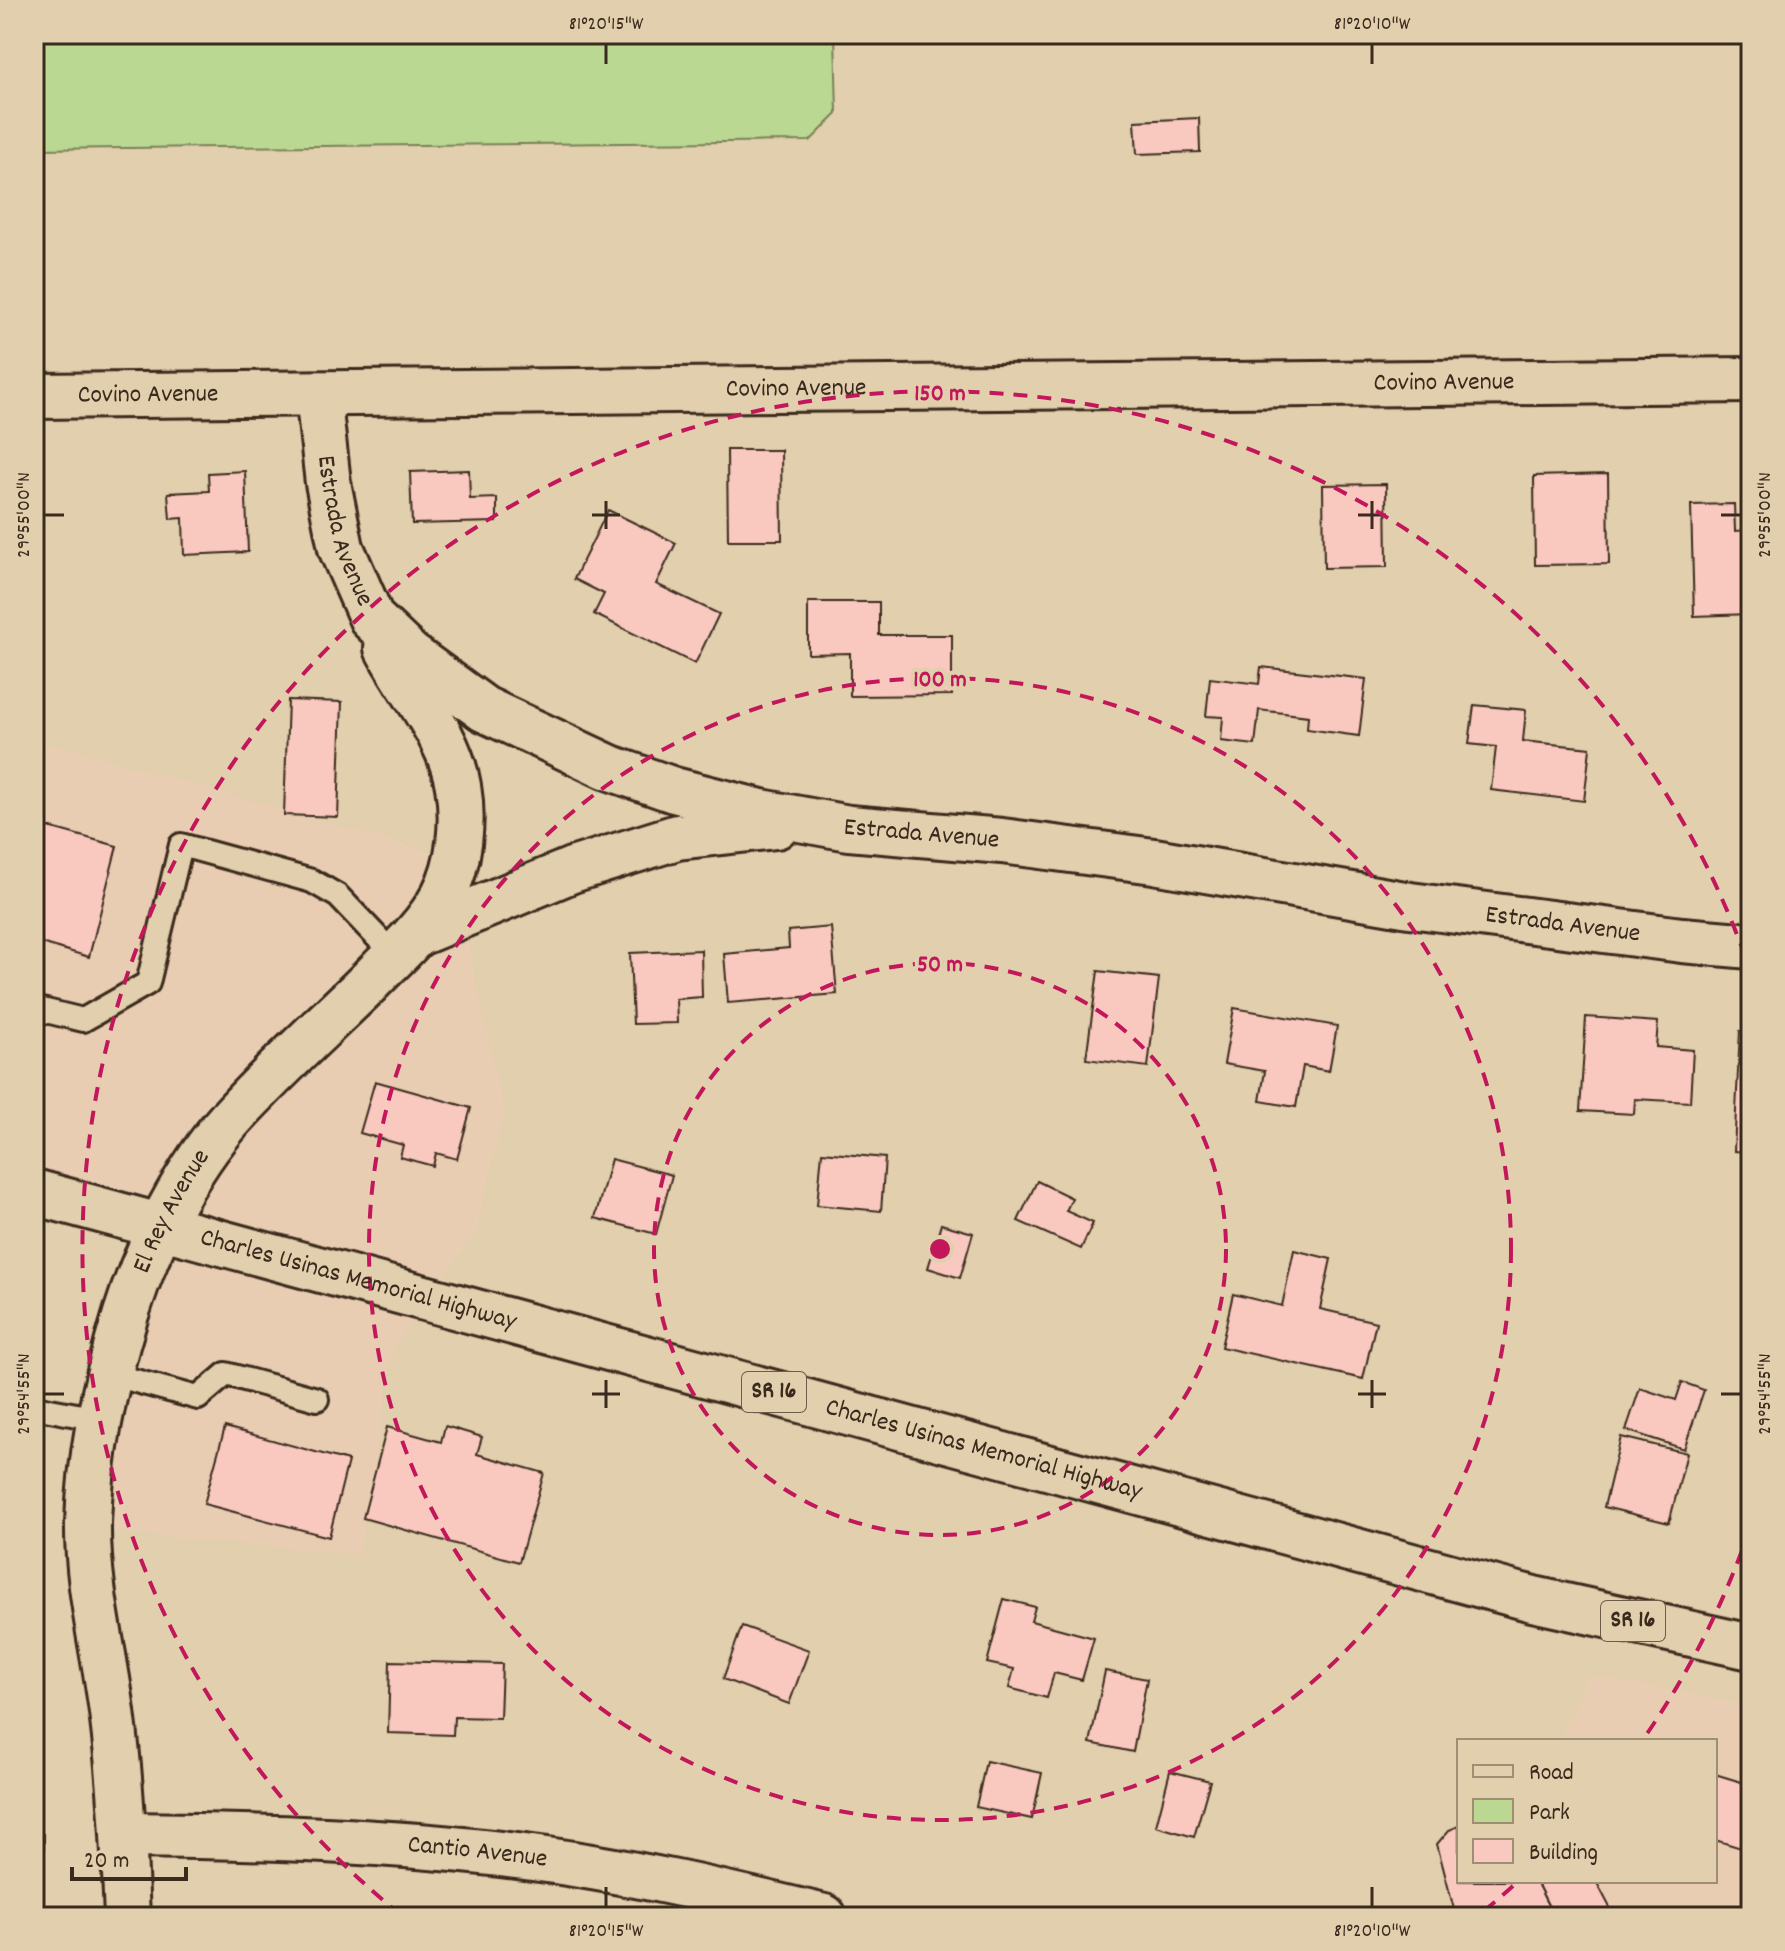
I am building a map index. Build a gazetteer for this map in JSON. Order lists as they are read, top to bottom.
{
  "streets": {
    "main road": [
      "Covino Avenue",
      "Estrada Avenue",
      "El Rey Avenue",
      "Charles Usinas Memorial Highway",
      "SR 16",
      "Cantio Avenue"
    ]
  },
  "crossings": [
    ["Covino Avenue", "Estrada Avenue"],
    ["Estrada Avenue", "El Rey Avenue"],
    ["El Rey Avenue", "Charles Usinas Memorial Highway"],
    ["El Rey Avenue", "Cantio Avenue"]
  ],
  "legend": ["Road", "Park", "Building"],
  "scale_bar": "20 m",
  "coordinates": [
    "81°20'15\"W",
    "81°20'10\"W",
    "29°55'00\"N",
    "29°54'55\"N"
  ],
  "rings": ["150 m", "100 m", "50 m"]
}
